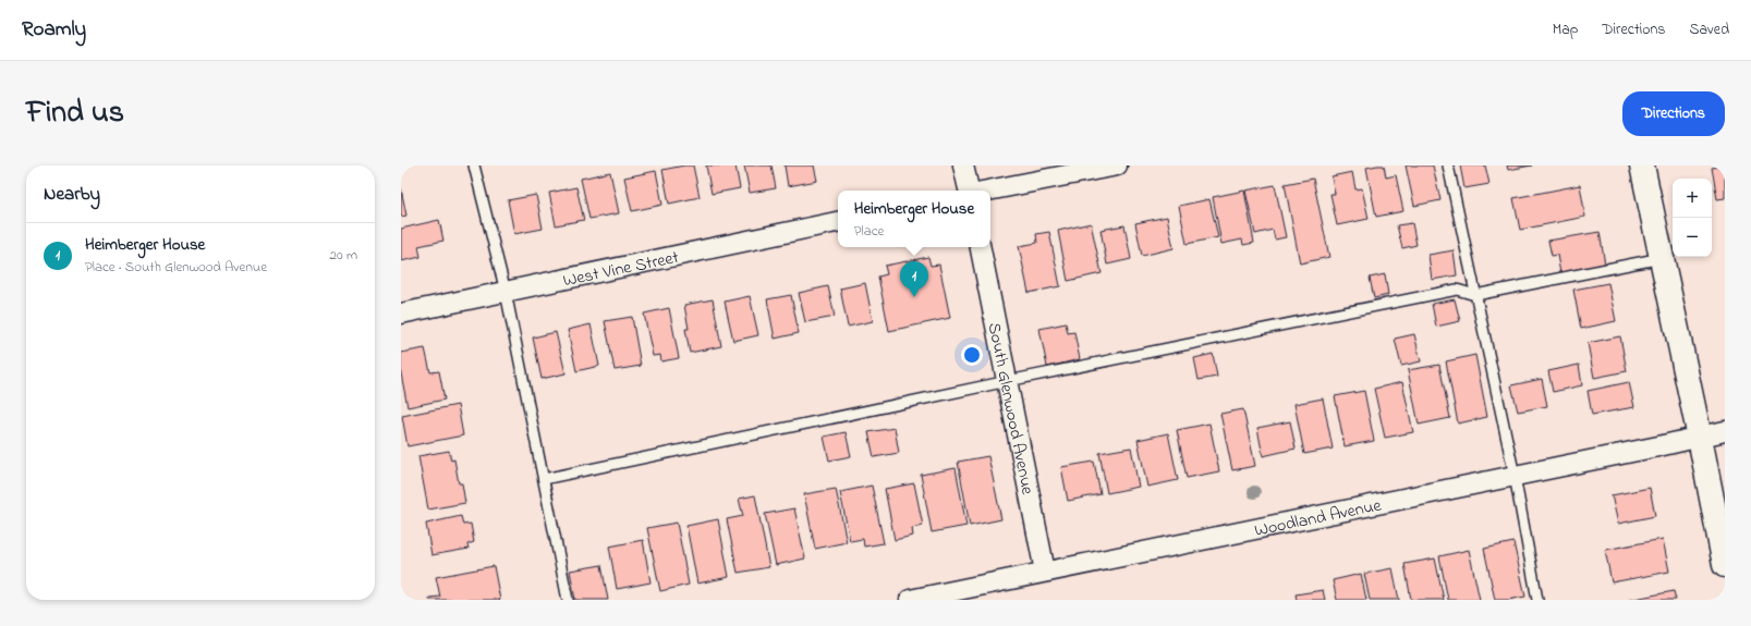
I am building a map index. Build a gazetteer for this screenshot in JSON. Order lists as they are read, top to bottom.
{
  "streets": {
    "street": ["West Vine Street", "South Glenwood Avenue", "Woodland Avenue"]
  },
  "crossings": [
    ["South Glenwood Avenue", "Woodland Avenue"]
  ],
  "page": {
    "header": "Roamly",
    "nav": ["Map", "Directions", "Saved"],
    "title": "Find us",
    "buttons": "Directions",
    "heading": "Nearby",
    "map_buttons": ["+", "−"],
    "popup": ["Heimberger House", "Place"],
    "list": [
      {
        "mark": "1",
        "name": "Heimberger House",
        "note": "Place · South Glenwood Avenue",
        "value": "20 m"
      }
    ],
    "pins": "1"
  }
}
